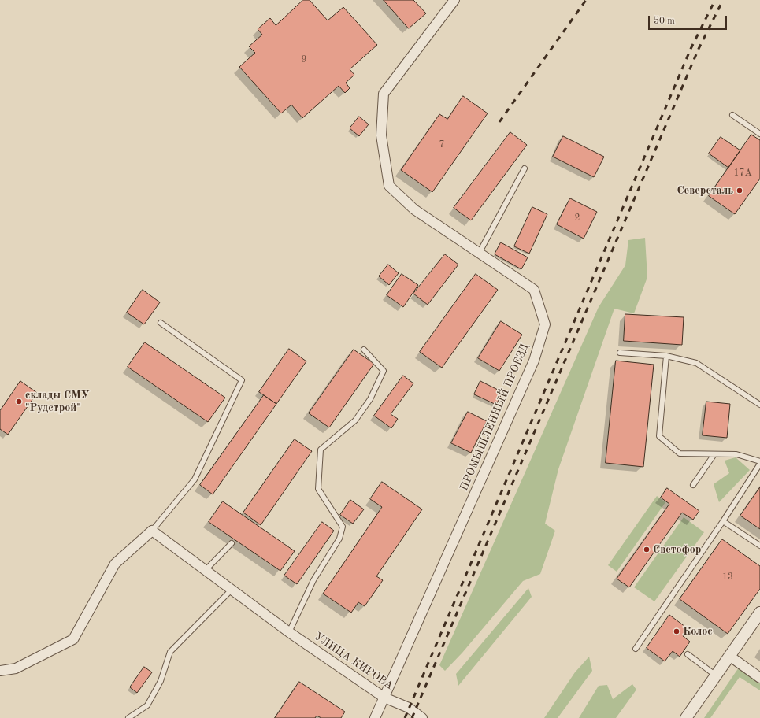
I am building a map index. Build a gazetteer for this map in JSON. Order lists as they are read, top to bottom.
{
  "streets": {
    "street": ["ПРОМЫШЛЕННЫЙ ПРОЕЗД", "УЛИЦА КИРОВА"]
  },
  "crossings": [
    ["ПРОМЫШЛЕННЫЙ ПРОЕЗД", "УЛИЦА КИРОВА"]
  ],
  "places": [
    "Северсталь",
    "склады СМУ \"Рудстрой\"",
    "Светофор",
    "Колос"
  ],
  "house_numbers": [
    "9",
    "7",
    "17А",
    "2",
    "13"
  ],
  "scale_bar": "50 m"
}
